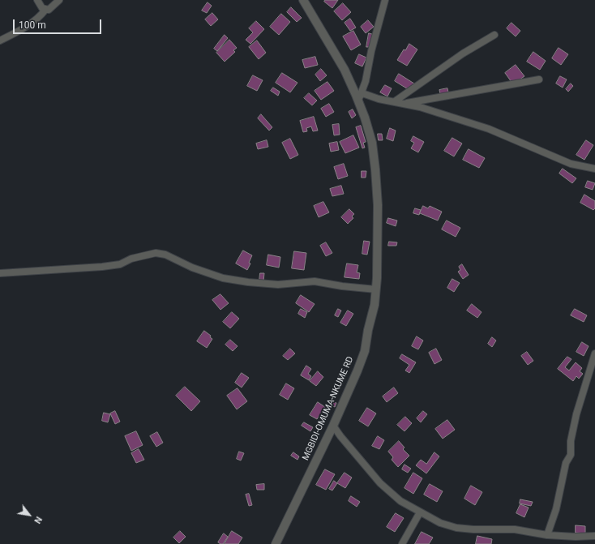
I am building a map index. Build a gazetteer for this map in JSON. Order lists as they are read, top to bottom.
{
  "streets": {
    "street": ["MGBIDI-OMUMA-NKUME RD"]
  },
  "scale_bar": "100 m",
  "north": "bottom right"
}
